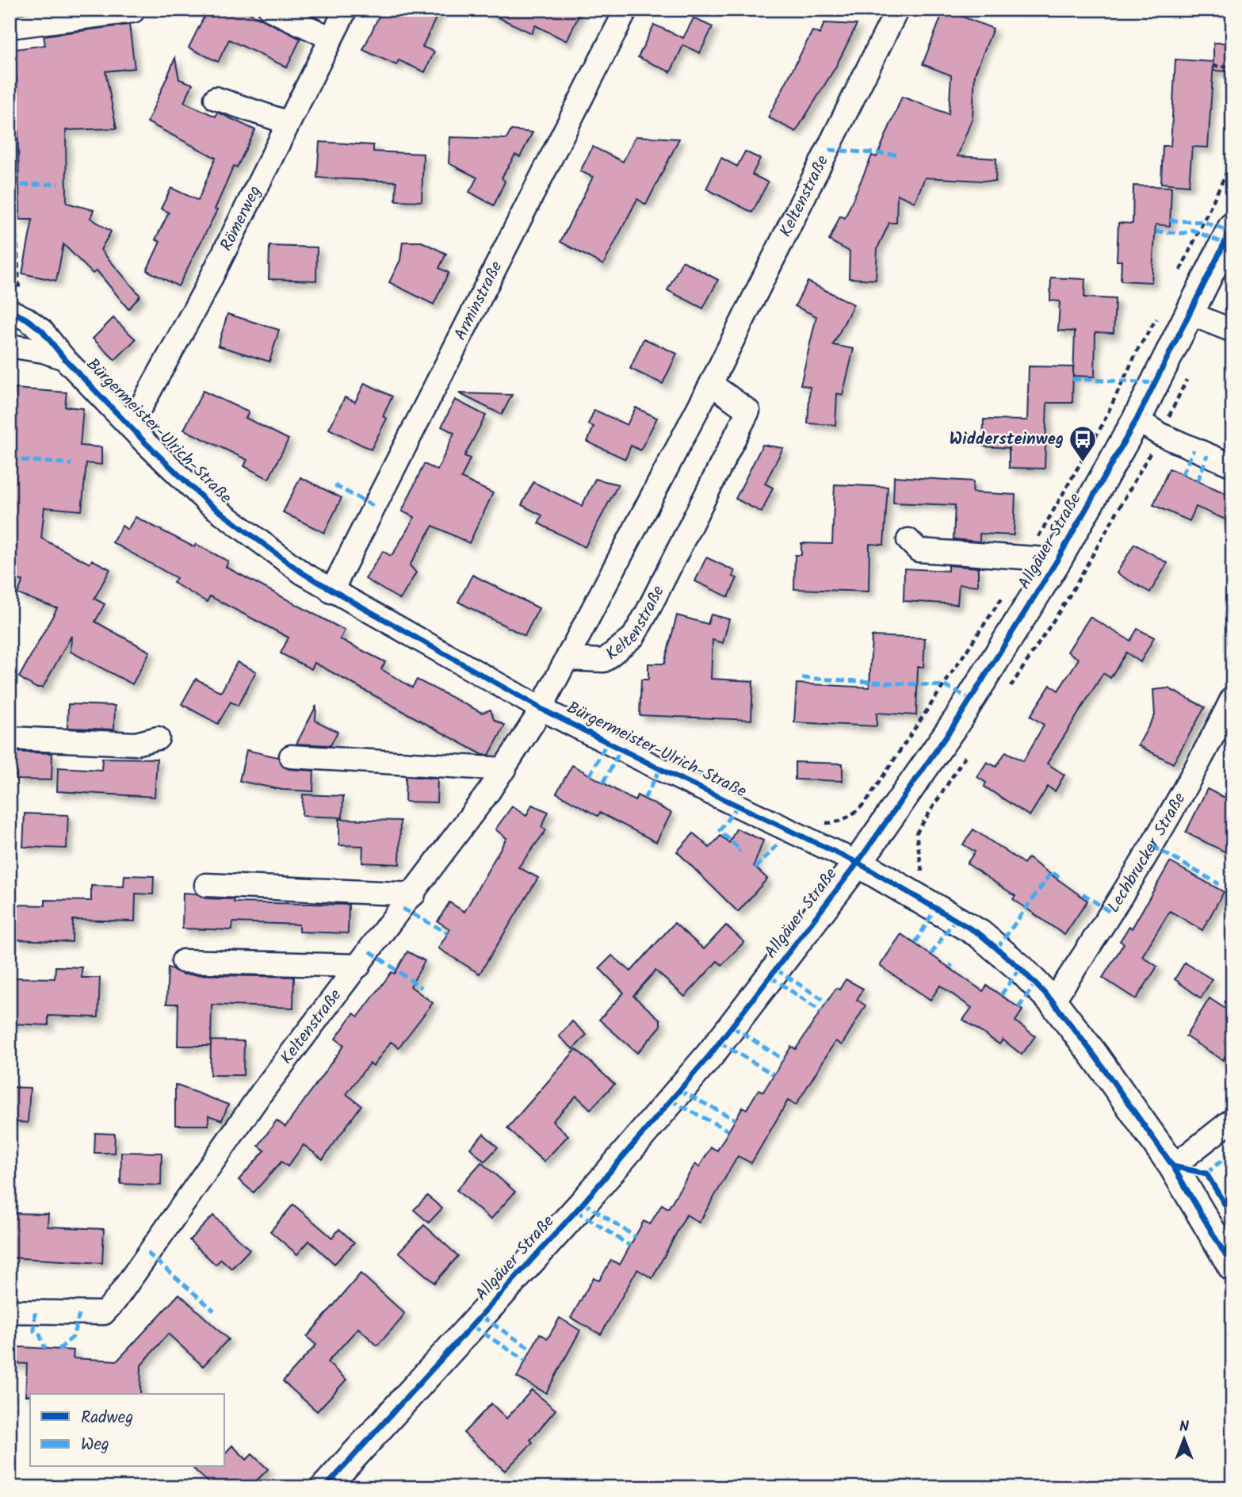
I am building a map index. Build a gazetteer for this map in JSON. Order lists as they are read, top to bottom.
{
  "streets": {
    "main road": ["Bürgermeister-Ulrich-Straße", "Allgäuer Straße"],
    "street": [
      "Keltenstraße",
      "Römerweg",
      "Arminstraße",
      "Lechbrucker Straße"
    ]
  },
  "crossings": [
    ["Keltenstraße", "Bürgermeister-Ulrich-Straße"],
    ["Römerweg", "Bürgermeister-Ulrich-Straße"],
    ["Arminstraße", "Bürgermeister-Ulrich-Straße"],
    ["Bürgermeister-Ulrich-Straße", "Allgäuer Straße"],
    ["Bürgermeister-Ulrich-Straße", "Lechbrucker Straße"]
  ],
  "places": {
    "bus stop": ["Widdersteinweg"]
  },
  "legend": ["Radweg", "Weg"],
  "north": "top"
}
